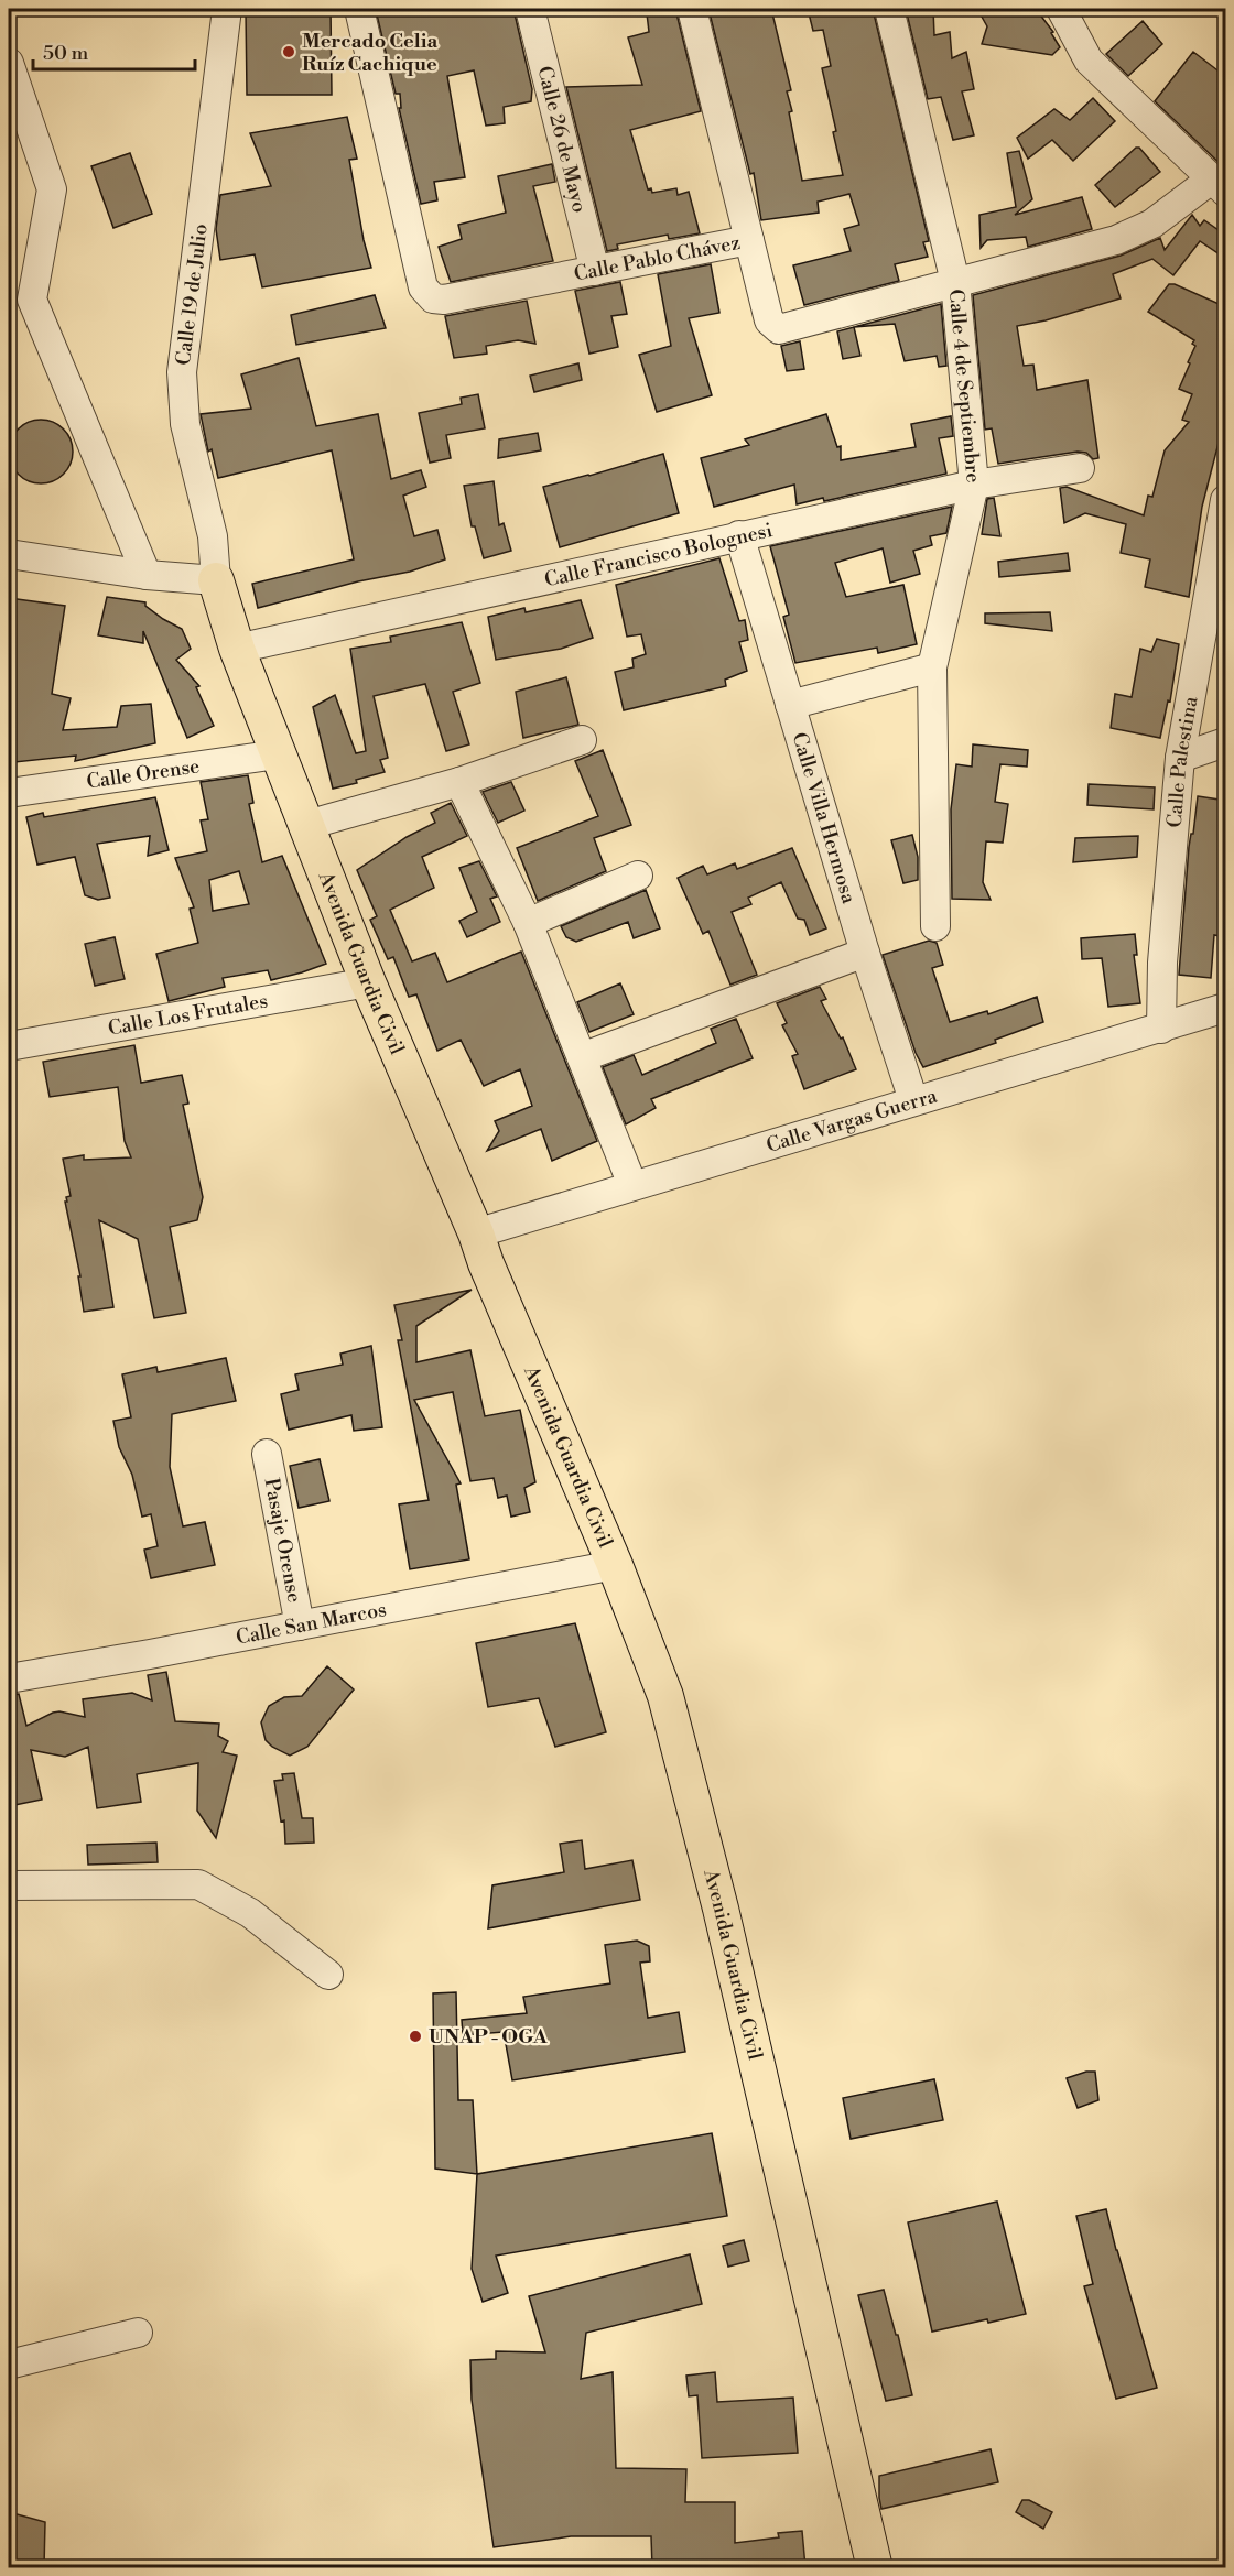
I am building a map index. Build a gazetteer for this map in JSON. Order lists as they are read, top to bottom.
{
  "streets": {
    "main road": ["Avenida Guardia Civil"],
    "street": [
      "Calle 26 de Mayo",
      "Calle Pablo Chávez",
      "Calle 19 de Julio",
      "Calle 4 de Septiembre",
      "Calle Francisco Bolognesi",
      "Calle Palestina",
      "Calle Orense",
      "Calle Villa Hermosa",
      "Calle Los Frutales",
      "Calle Vargas Guerra",
      "Pasaje Orense",
      "Calle San Marcos"
    ]
  },
  "crossings": [
    ["Calle 26 de Mayo", "Calle Pablo Chávez"],
    ["Calle Pablo Chávez", "Calle 4 de Septiembre"],
    ["Calle 19 de Julio", "Avenida Guardia Civil"],
    ["Calle 4 de Septiembre", "Calle Francisco Bolognesi"],
    ["Calle Francisco Bolognesi", "Calle Villa Hermosa"],
    ["Calle Francisco Bolognesi", "Avenida Guardia Civil"],
    ["Calle Palestina", "Calle Vargas Guerra"],
    ["Calle Orense", "Avenida Guardia Civil"],
    ["Calle Villa Hermosa", "Calle Vargas Guerra"],
    ["Avenida Guardia Civil", "Calle Los Frutales"],
    ["Avenida Guardia Civil", "Calle Vargas Guerra"],
    ["Avenida Guardia Civil", "Calle San Marcos"],
    ["Pasaje Orense", "Calle San Marcos"]
  ],
  "places": ["Mercado Celia Ruíz Cachique", "UNAP - OGA"],
  "scale_bar": "50 m"
}
